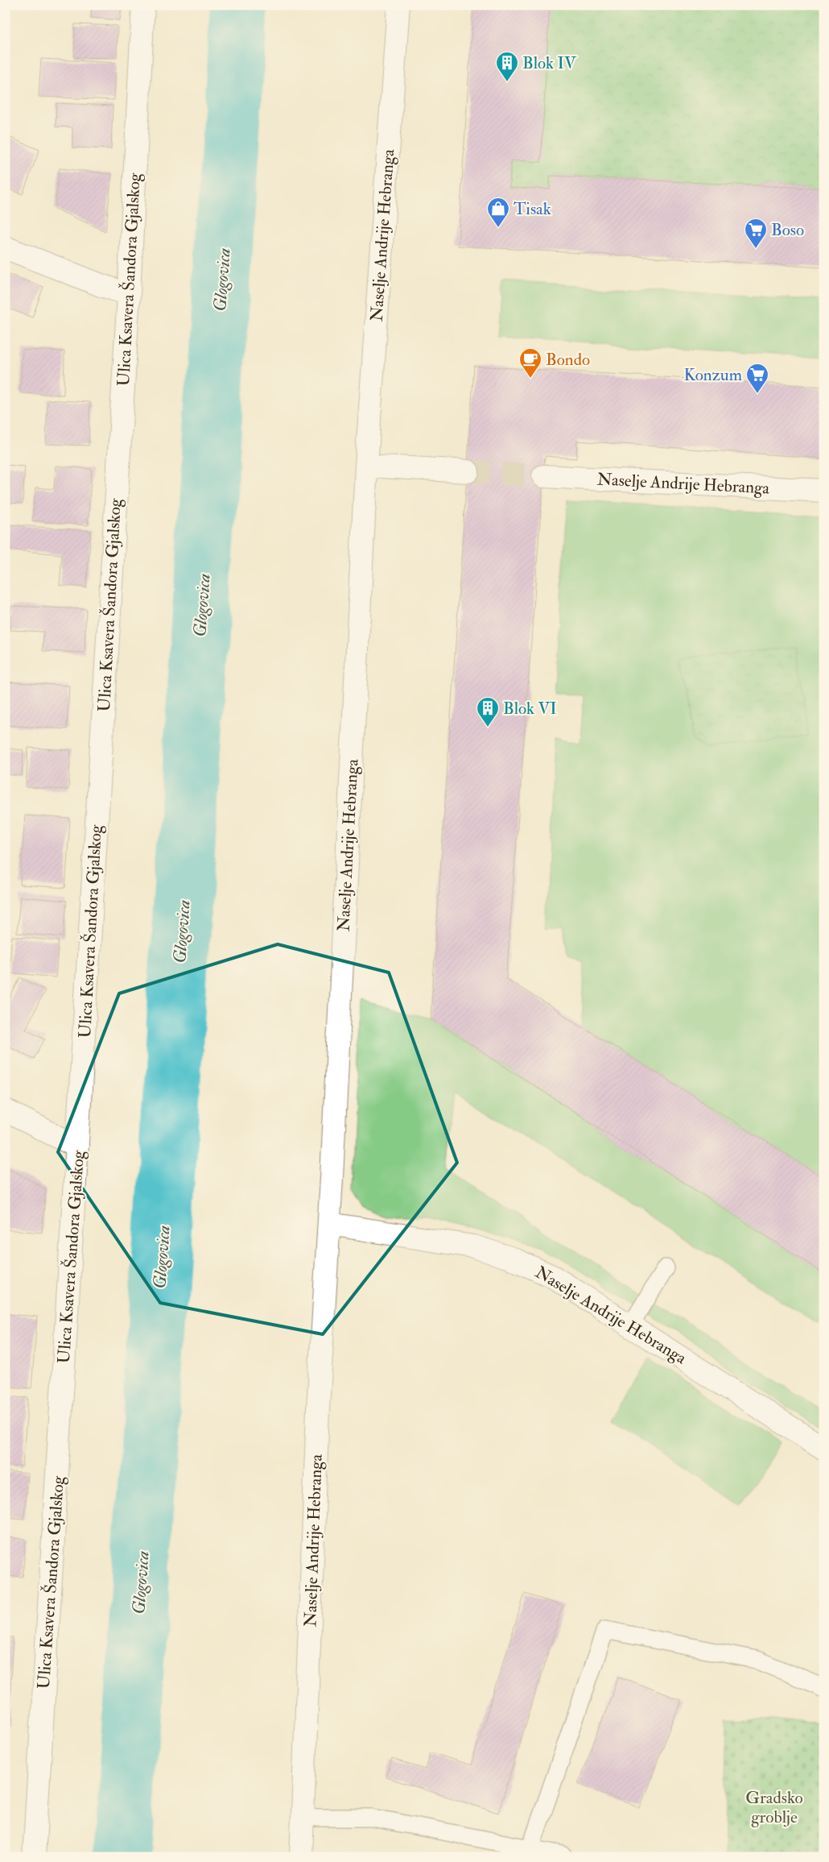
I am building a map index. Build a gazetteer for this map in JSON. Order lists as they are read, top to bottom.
{
  "streets": {
    "street": ["Naselje Andrije Hebranga", "Ulica Ksavera Šandora Gjalskog"]
  },
  "water": ["Glogovica"],
  "parks": ["Gradsko groblje"],
  "places": {
    "building": ["Blok IV", "Blok VI"],
    "shop": ["Tisak"],
    "supermarket": ["Boso", "Konzum"],
    "cafe": ["Bondo"]
  }
}
